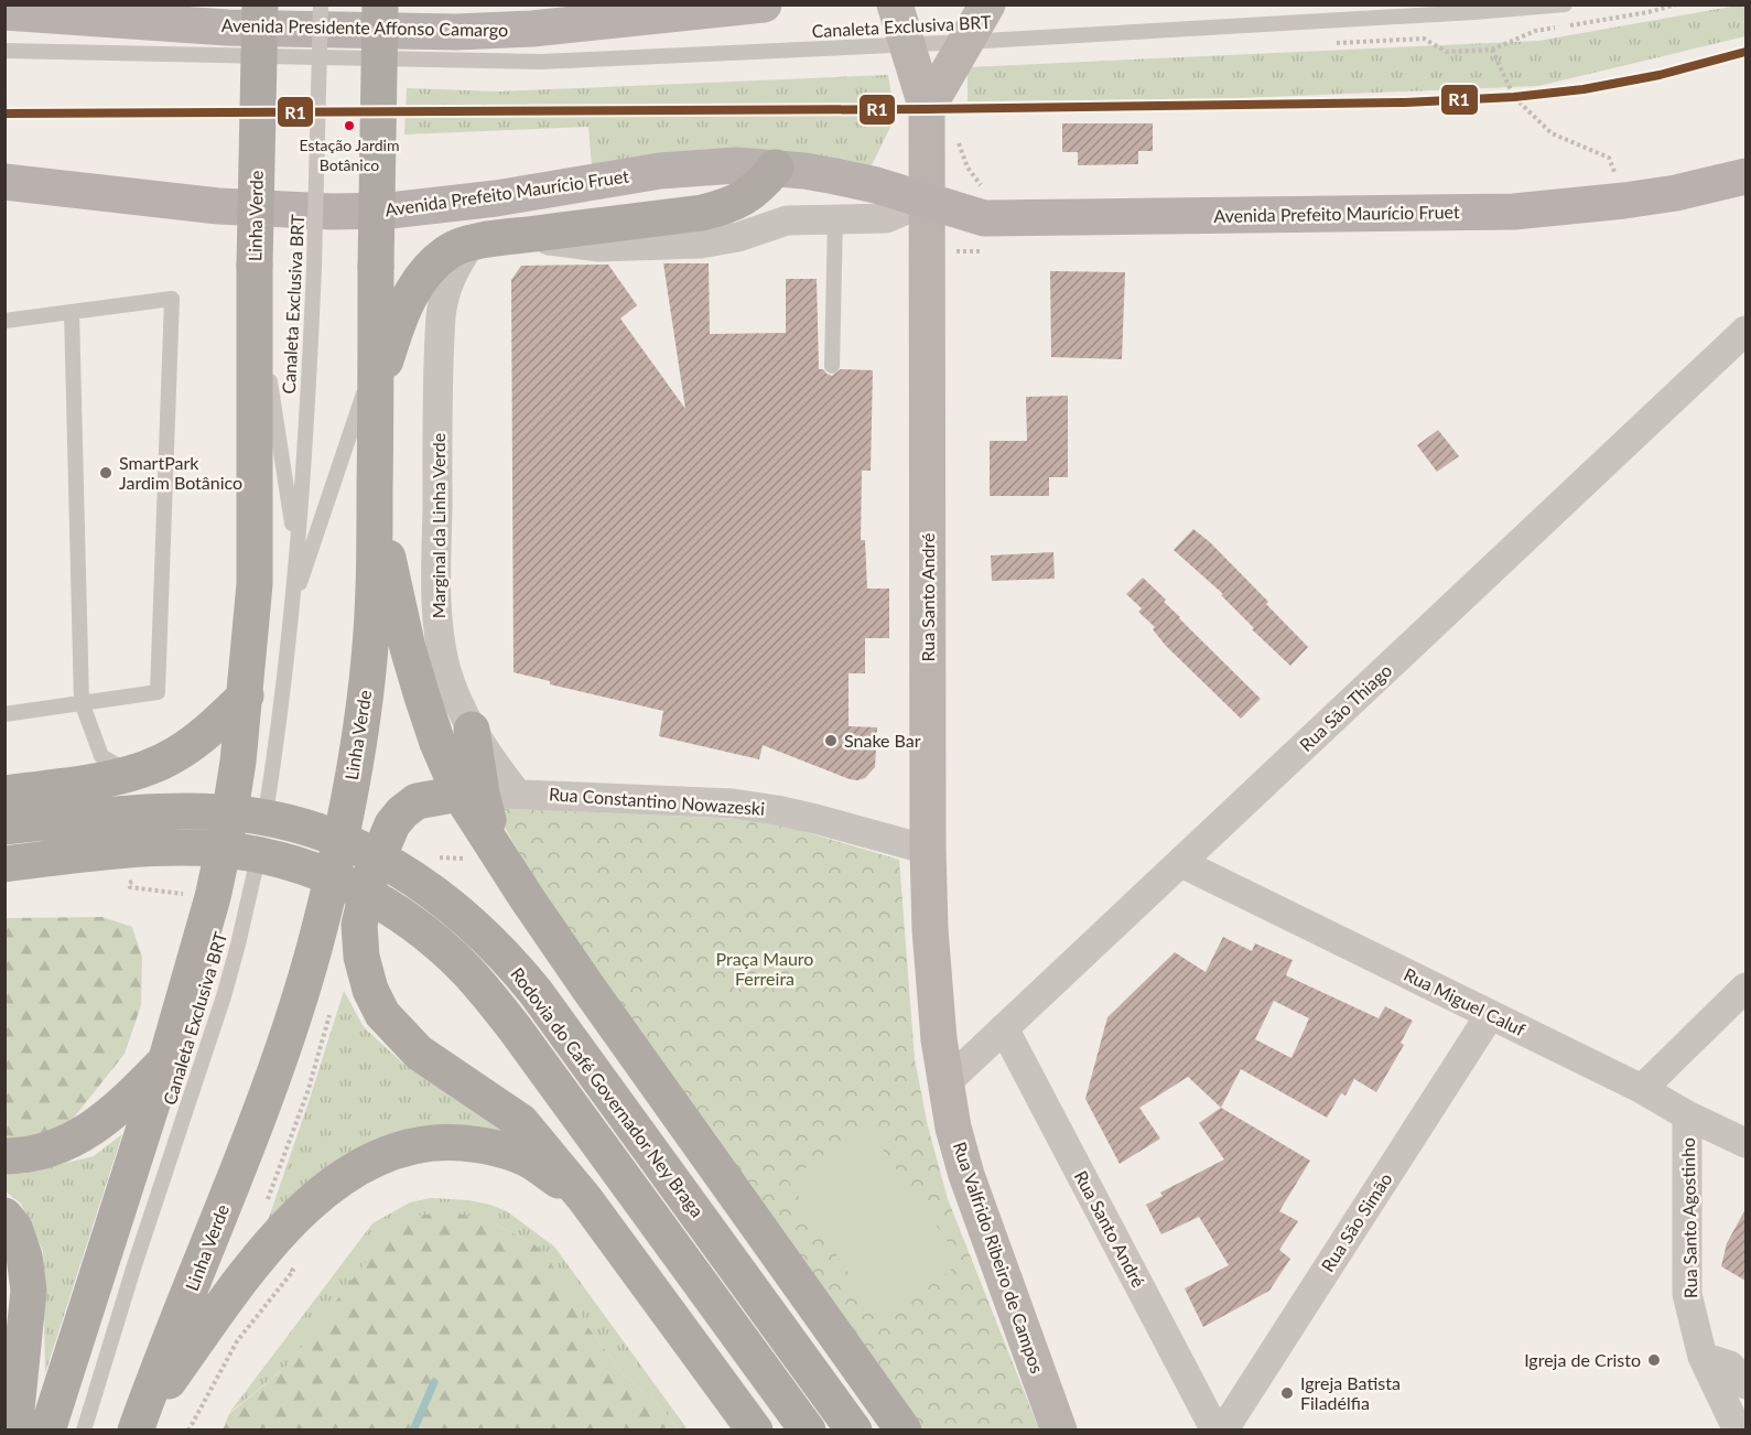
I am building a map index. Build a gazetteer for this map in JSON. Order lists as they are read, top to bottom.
{
  "streets": {
    "highway": ["Linha Verde", "Rodovia do Café Governador Ney Braga"],
    "main road": ["Avenida Presidente Affonso Camargo", "Avenida Prefeito Maurício Fruet"],
    "street": [
      "Marginal da Linha Verde",
      "Rua Santo André",
      "Rua São Thiago",
      "Rua Constantino Nowazeski",
      "Rua Miguel Caluf",
      "Rua Santo Agostinho",
      "Rua São Simão",
      "Rua Valfrido Ribeiro de Campos"
    ],
    "lane": ["Canaleta Exclusiva BRT"]
  },
  "crossings": [
    ["Canaleta Exclusiva BRT", "Linha Verde"],
    ["Canaleta Exclusiva BRT", "Rua Santo André"],
    ["Avenida Prefeito Maurício Fruet", "Rua Santo André"],
    ["Marginal da Linha Verde", "Rua Constantino Nowazeski"],
    ["Rua Santo André", "Rua São Thiago"],
    ["Rua Santo André", "Rua Constantino Nowazeski"],
    ["Rua Santo André", "Rua Valfrido Ribeiro de Campos"],
    ["Rua São Thiago", "Rua Miguel Caluf"],
    ["Rua São Thiago", "Rua Valfrido Ribeiro de Campos"],
    ["Rua Miguel Caluf", "Rua Santo Agostinho"],
    ["Rua Miguel Caluf", "Rua São Simão"]
  ],
  "parks": ["Praça Mauro Ferreira"],
  "places": [
    "Estação Jardim Botânico",
    "SmartPark Jardim Botânico",
    "Snake Bar",
    "Igreja de Cristo",
    "Igreja Batista Filadélfia"
  ],
  "lines": ["transit line R1"]
}
